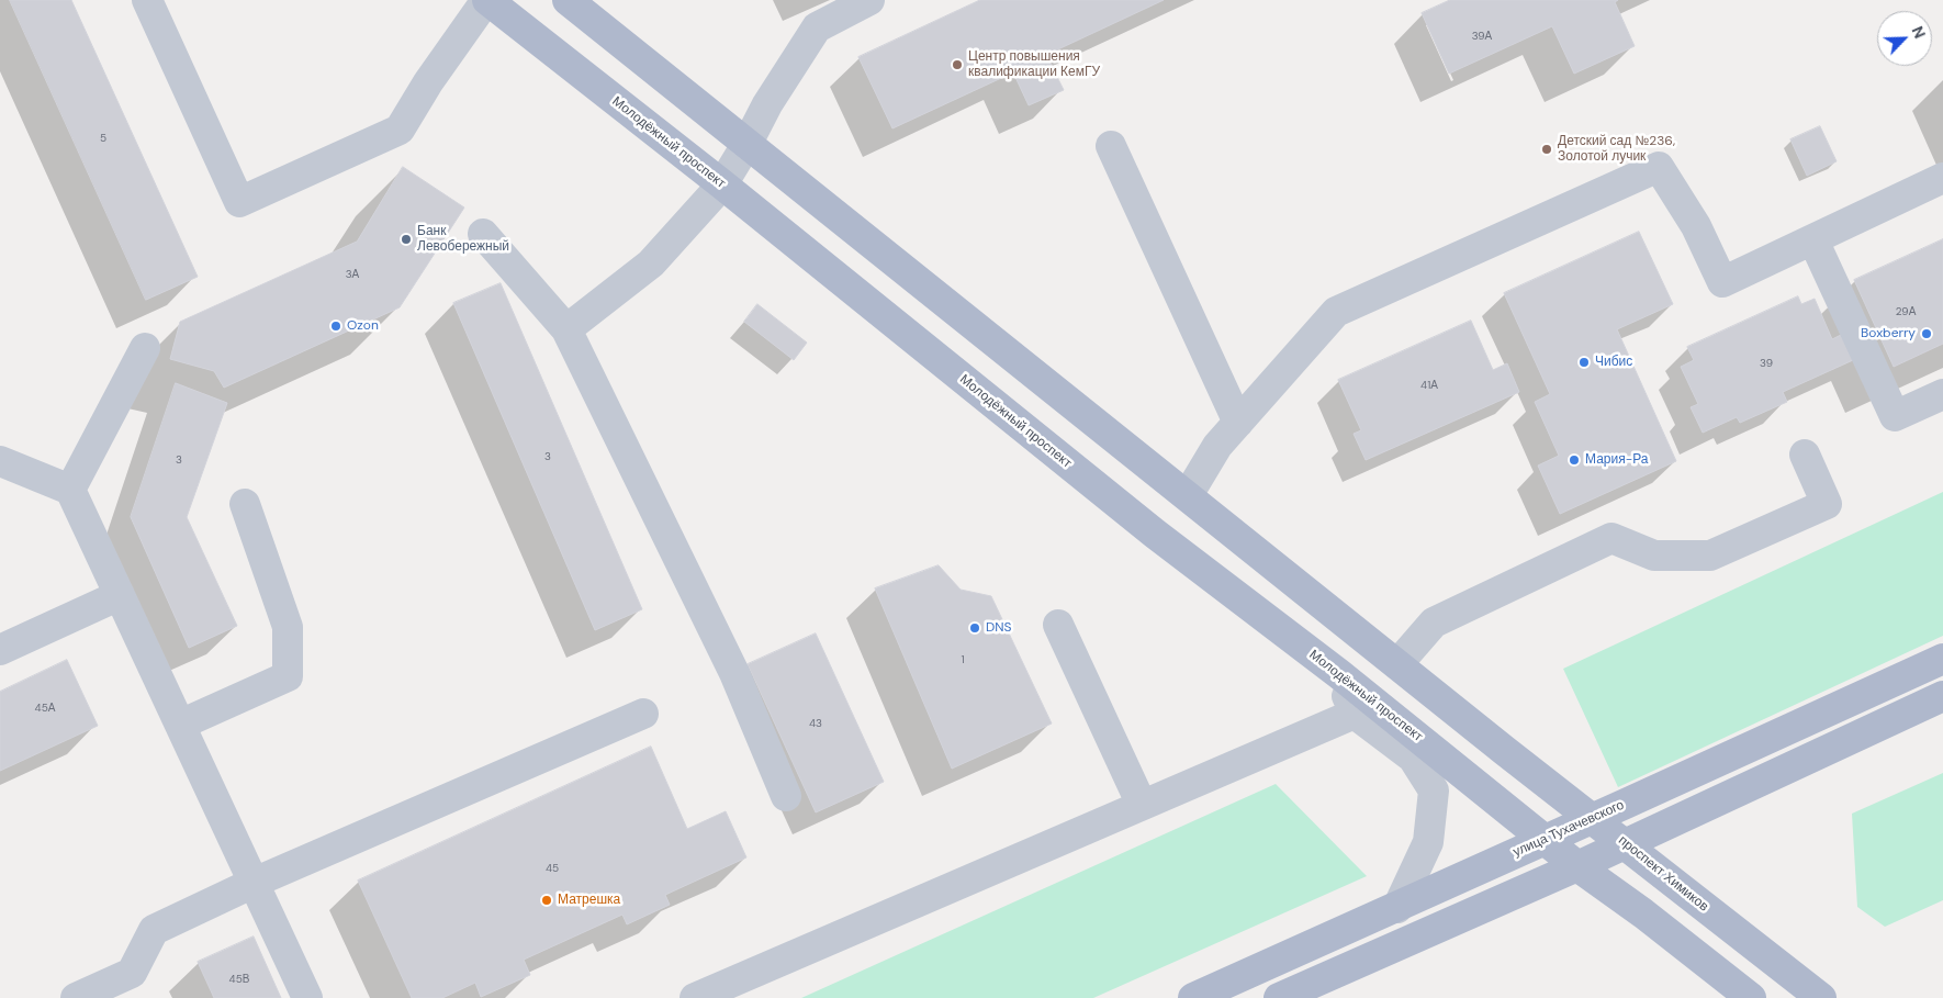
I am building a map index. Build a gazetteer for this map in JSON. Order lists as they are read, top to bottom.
{
  "streets": {
    "main road": ["Молодёжный проспект", "улица Тухачевского", "проспект Химиков"]
  },
  "crossings": [
    ["Молодёжный проспект", "улица Тухачевского"],
    ["улица Тухачевского", "проспект Химиков"]
  ],
  "places": [
    "Центр повышения квалификации КемГУ",
    "Детский сад №236, Золотой лучик",
    "Банк Левобережный",
    "Ozon",
    "Boxberry",
    "Чибис",
    "Мария-Ра",
    "DNS",
    "Матрешка"
  ],
  "house_numbers": [
    "39А",
    "5",
    "3А",
    "29А",
    "39",
    "41А",
    "3",
    "3",
    "1",
    "45А",
    "43",
    "45",
    "45В"
  ],
  "north": "top right"
}
